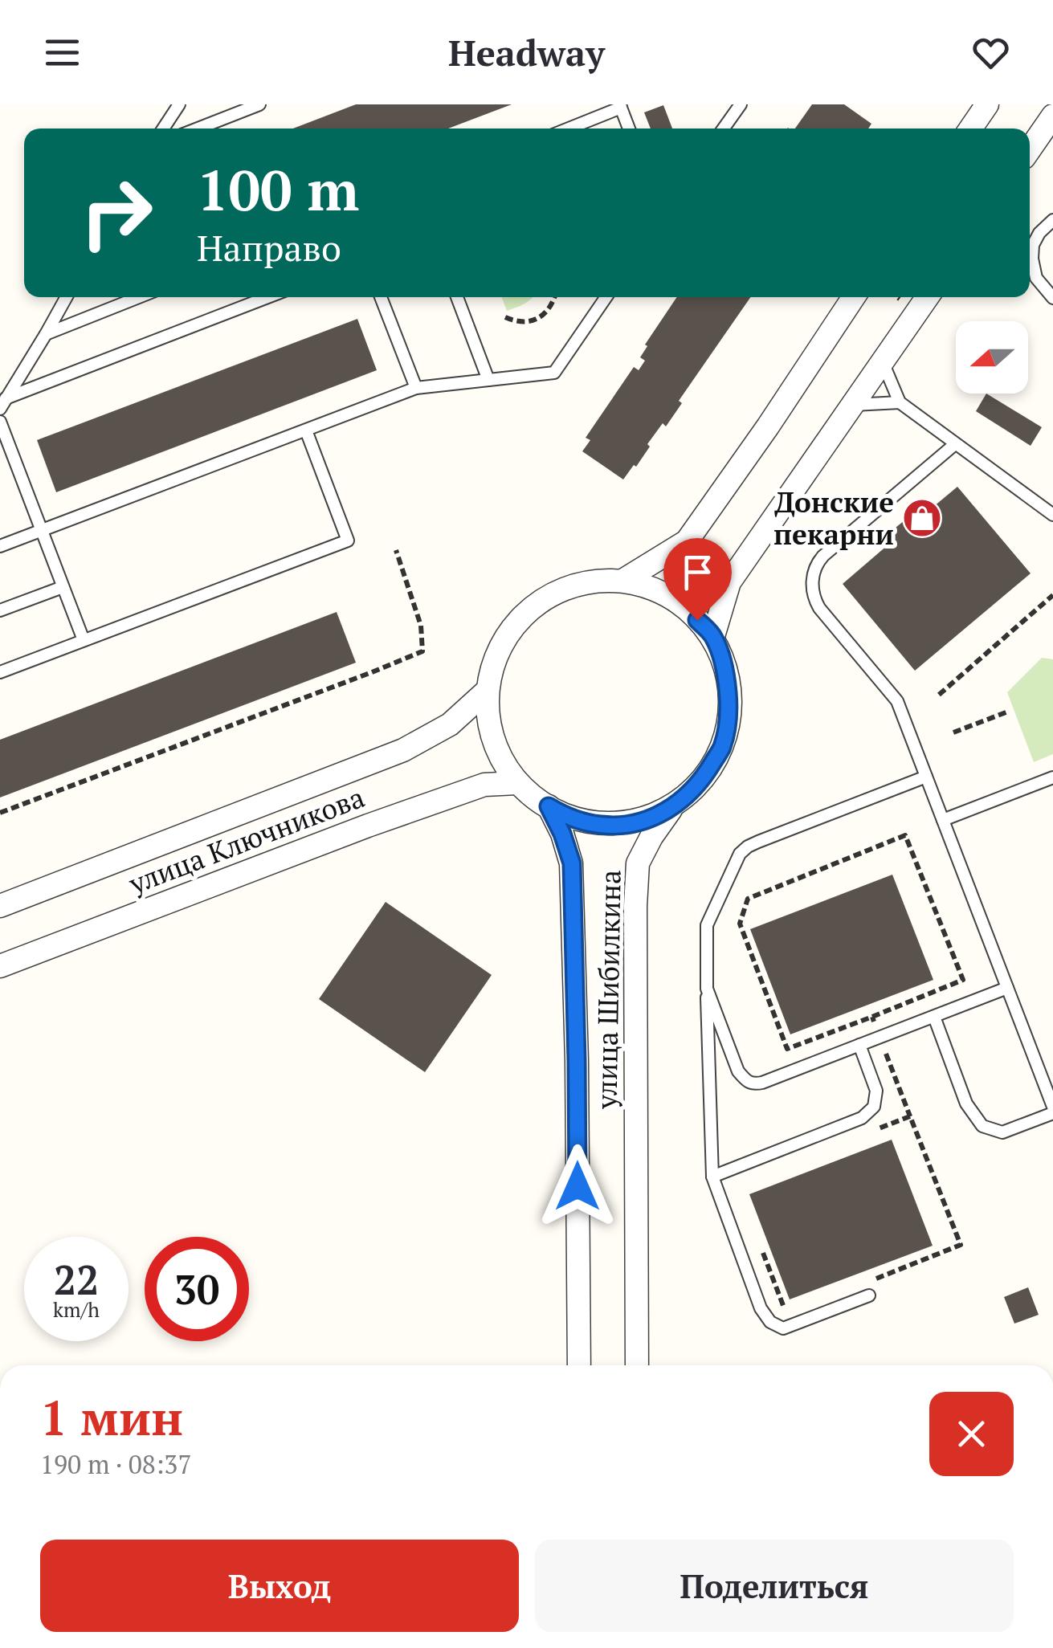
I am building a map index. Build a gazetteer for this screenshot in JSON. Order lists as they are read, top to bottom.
{
  "streets": {
    "street": ["улица Ключникова", "улица Шибилкина"]
  },
  "crossings": [
    ["улица Ключникова", "улица Шибилкина"]
  ],
  "places": {
    "shop": ["Донские пекарни"]
  },
  "north": "left",
  "page": {
    "header": "Headway",
    "turn": ["100 m", "Направо"],
    "speed": "22 km/h",
    "limit": "30",
    "heading": ["1 мин", "190 m · 08:37"],
    "buttons": ["Выход", "Поделиться"]
  }
}
